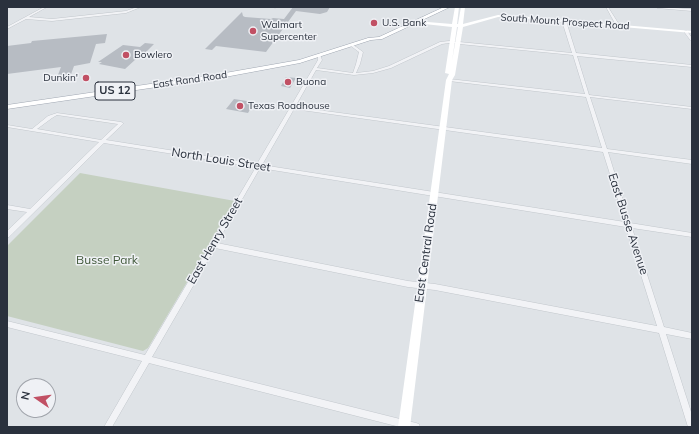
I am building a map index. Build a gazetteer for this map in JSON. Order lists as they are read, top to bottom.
{
  "streets": {
    "main road": [
      "South Mount Prospect Road",
      "East Rand Road",
      "US 12",
      "East Central Road"
    ],
    "street": ["North Louis Street", "East Busse Avenue", "East Henry Street"]
  },
  "crossings": [
    ["South Mount Prospect Road", "East Rand Road"],
    ["South Mount Prospect Road", "East Busse Avenue"],
    ["South Mount Prospect Road", "East Central Road"],
    ["East Rand Road", "East Henry Street"],
    ["North Louis Street", "East Busse Avenue"],
    ["North Louis Street", "East Henry Street"],
    ["North Louis Street", "East Central Road"]
  ],
  "parks": ["Busse Park"],
  "places": [
    "U.S. Bank",
    "Walmart Supercenter",
    "Bowlero",
    "Dunkin'",
    "Buona",
    "Texas Roadhouse"
  ],
  "north": "left"
}
